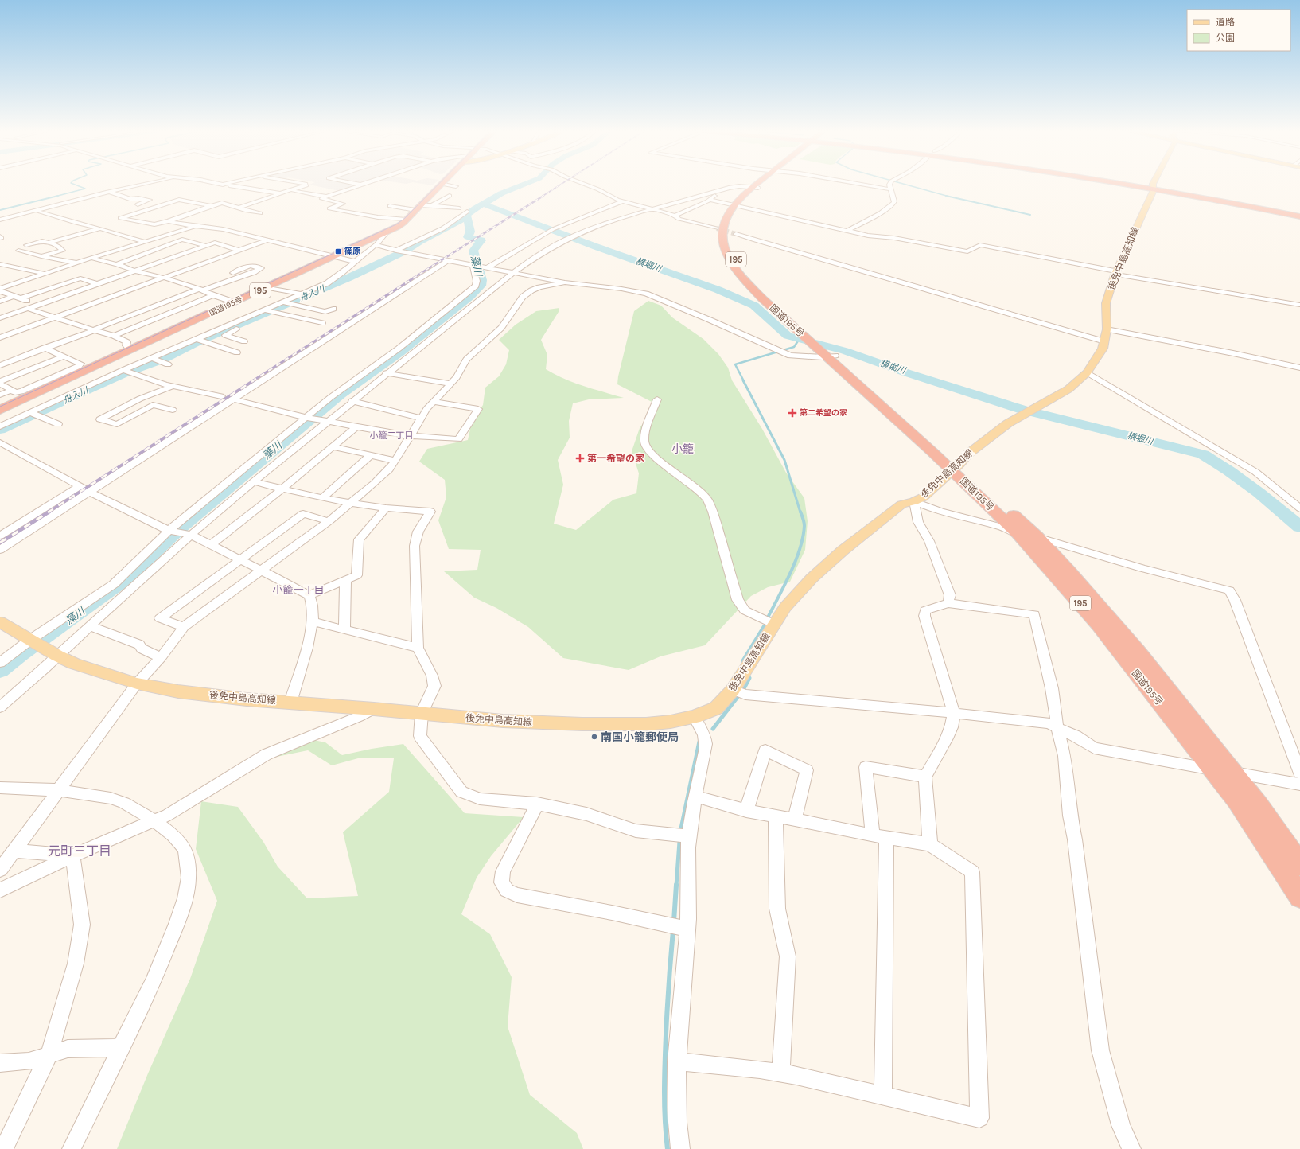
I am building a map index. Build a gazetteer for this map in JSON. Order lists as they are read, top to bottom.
{
  "streets": {
    "highway": ["195", "国道195号"],
    "main road": ["後免中島高知線"]
  },
  "crossings": [
    ["後免中島高知線", "国道195号"]
  ],
  "districts": [
    "小籠二丁目",
    "小籠",
    "小籠一丁目",
    "元町三丁目"
  ],
  "water": ["横堀川", "藻川", "舟入川"],
  "places": {
    "transit": ["篠原"],
    "health": ["第二希望の家", "第一希望の家"],
    "other": ["南国小籠郵便局"]
  },
  "legend": ["道路", "公園"]
}
